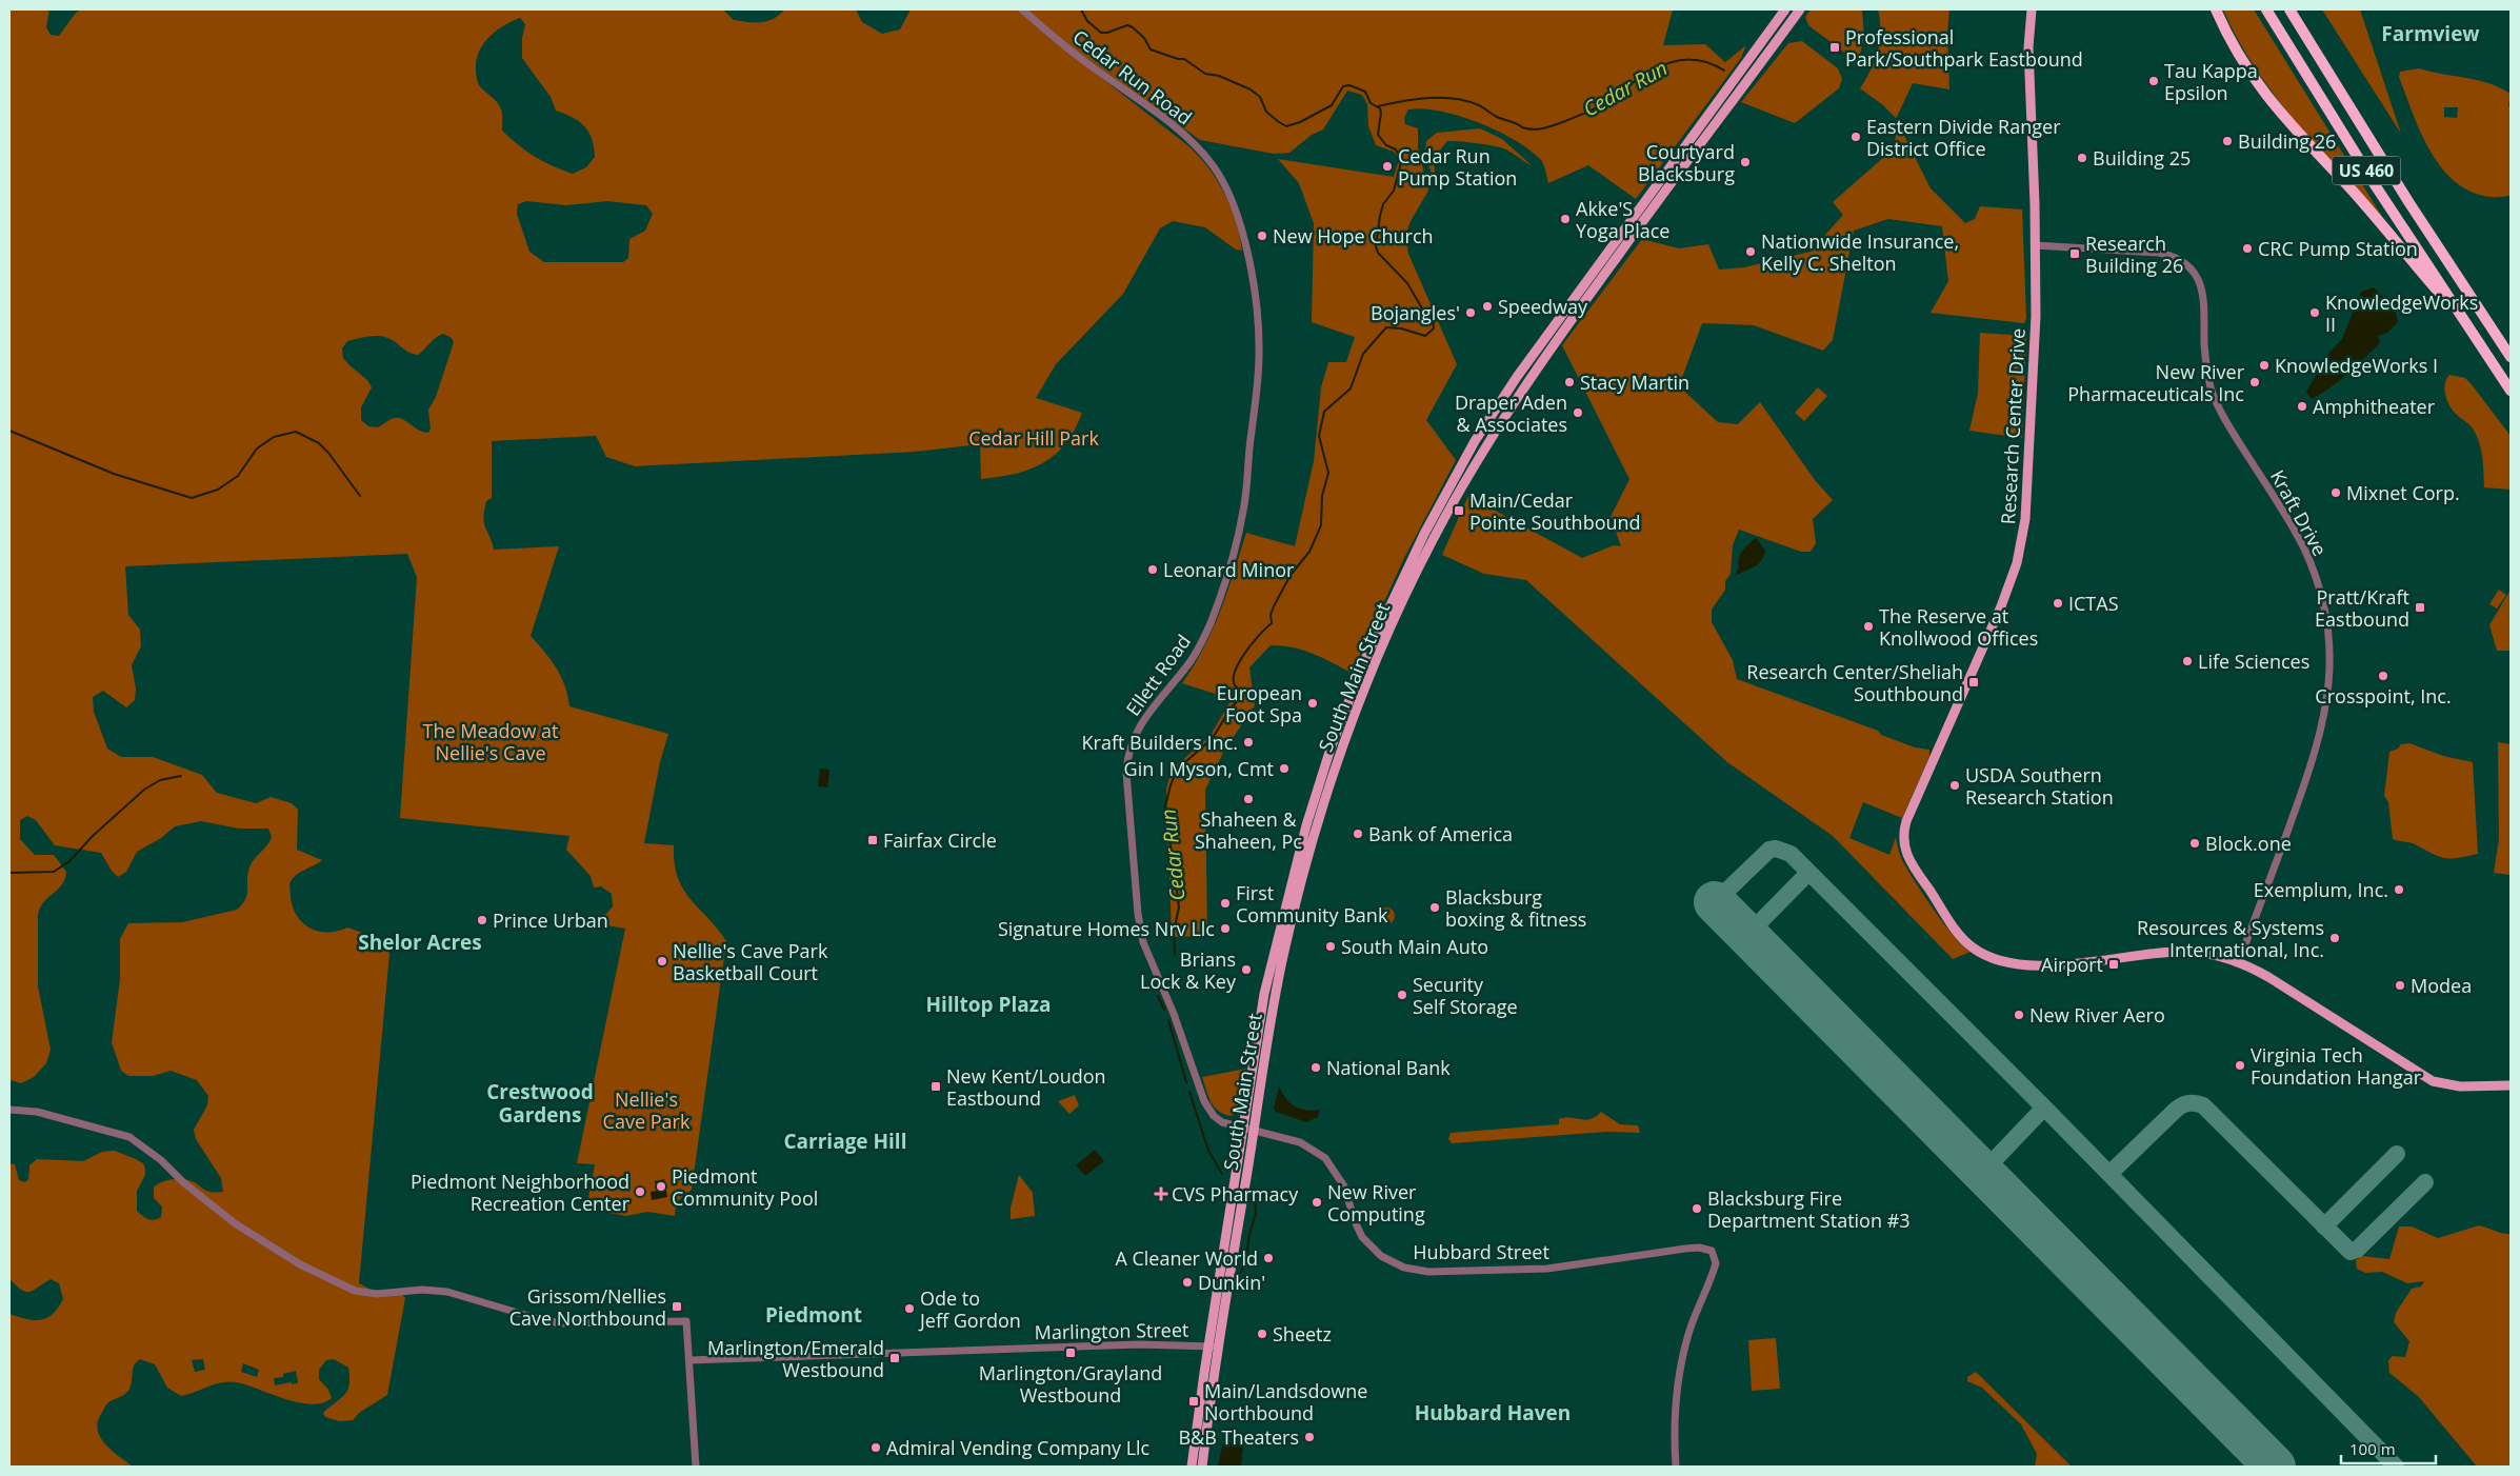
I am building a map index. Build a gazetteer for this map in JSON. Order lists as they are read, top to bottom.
{
  "streets": {
    "highway": ["US 460"],
    "main road": ["Research Center Drive", "South Main Street"],
    "street": [
      "Cedar Run Road",
      "Kraft Drive",
      "Ellett Road",
      "Hubbard Street",
      "Marlington Street"
    ]
  },
  "crossings": [
    ["Cedar Run Road", "Ellett Road"],
    ["Research Center Drive", "Kraft Drive"],
    ["Ellett Road", "South Main Street"],
    ["Ellett Road", "Hubbard Street"],
    ["South Main Street", "Hubbard Street"],
    ["South Main Street", "Marlington Street"]
  ],
  "districts": [
    "Farmview",
    "Shelor Acres",
    "Hilltop Plaza",
    "Crestwood Gardens",
    "Carriage Hill",
    "Piedmont",
    "Hubbard Haven"
  ],
  "water": ["Cedar Run"],
  "parks": ["Cedar Hill Park", "The Meadow at Nellie's Cave", "Nellie's Cave Park"],
  "places": {
    "transit": [
      "Professional Park/Southpark Eastbound",
      "Research Building 26",
      "Main/Cedar Pointe Southbound",
      "Pratt/Kraft Eastbound",
      "Research Center/Sheliah Southbound",
      "Fairfax Circle",
      "Airport",
      "New Kent/Loudon Eastbound",
      "Grissom/Nellies Cave Northbound",
      "Marlington/Grayland Westbound",
      "Marlington/Emerald Westbound",
      "Main/Landsdowne Northbound"
    ],
    "other": [
      "Tau Kappa Epsilon",
      "Eastern Divide Ranger District Office",
      "Building 26",
      "Building 25",
      "Courtyard Blacksburg",
      "Cedar Run Pump Station",
      "Akke'S Yoga Place",
      "New Hope Church",
      "CRC Pump Station",
      "Nationwide Insurance, Kelly C. Shelton",
      "Speedway",
      "Bojangles'",
      "KnowledgeWorks II",
      "KnowledgeWorks I",
      "Stacy Martin",
      "New River Pharmaceuticals Inc",
      "Amphitheater",
      "Draper Aden & Associates",
      "Mixnet Corp.",
      "Leonard Minor",
      "ICTAS",
      "The Reserve at Knollwood Offices",
      "Life Sciences",
      "Crosspoint, Inc.",
      "European Foot Spa",
      "Kraft Builders Inc.",
      "Gin I Myson, Cmt",
      "USDA Southern Research Station",
      "Shaheen & Shaheen, Pc",
      "Bank of America",
      "Block.one",
      "Exemplum, Inc.",
      "First Community Bank",
      "Blacksburg boxing & fitness",
      "Prince Urban",
      "Signature Homes Nrv Llc",
      "Resources & Systems International, Inc.",
      "South Main Auto",
      "Nellie's Cave Park Basketball Court",
      "Brians Lock & Key",
      "Modea",
      "Security Self Storage",
      "New River Aero",
      "Virginia Tech Foundation Hangar",
      "National Bank",
      "Piedmont Community Pool",
      "Piedmont Neighborhood Recreation Center",
      "New River Computing",
      "Blacksburg Fire Department Station #3",
      "A Cleaner World",
      "Dunkin'",
      "Ode to Jeff Gordon",
      "Sheetz",
      "B&B Theaters",
      "Admiral Vending Company Llc"
    ],
    "health": ["CVS Pharmacy"]
  },
  "scale_bar": "100 m"
}
